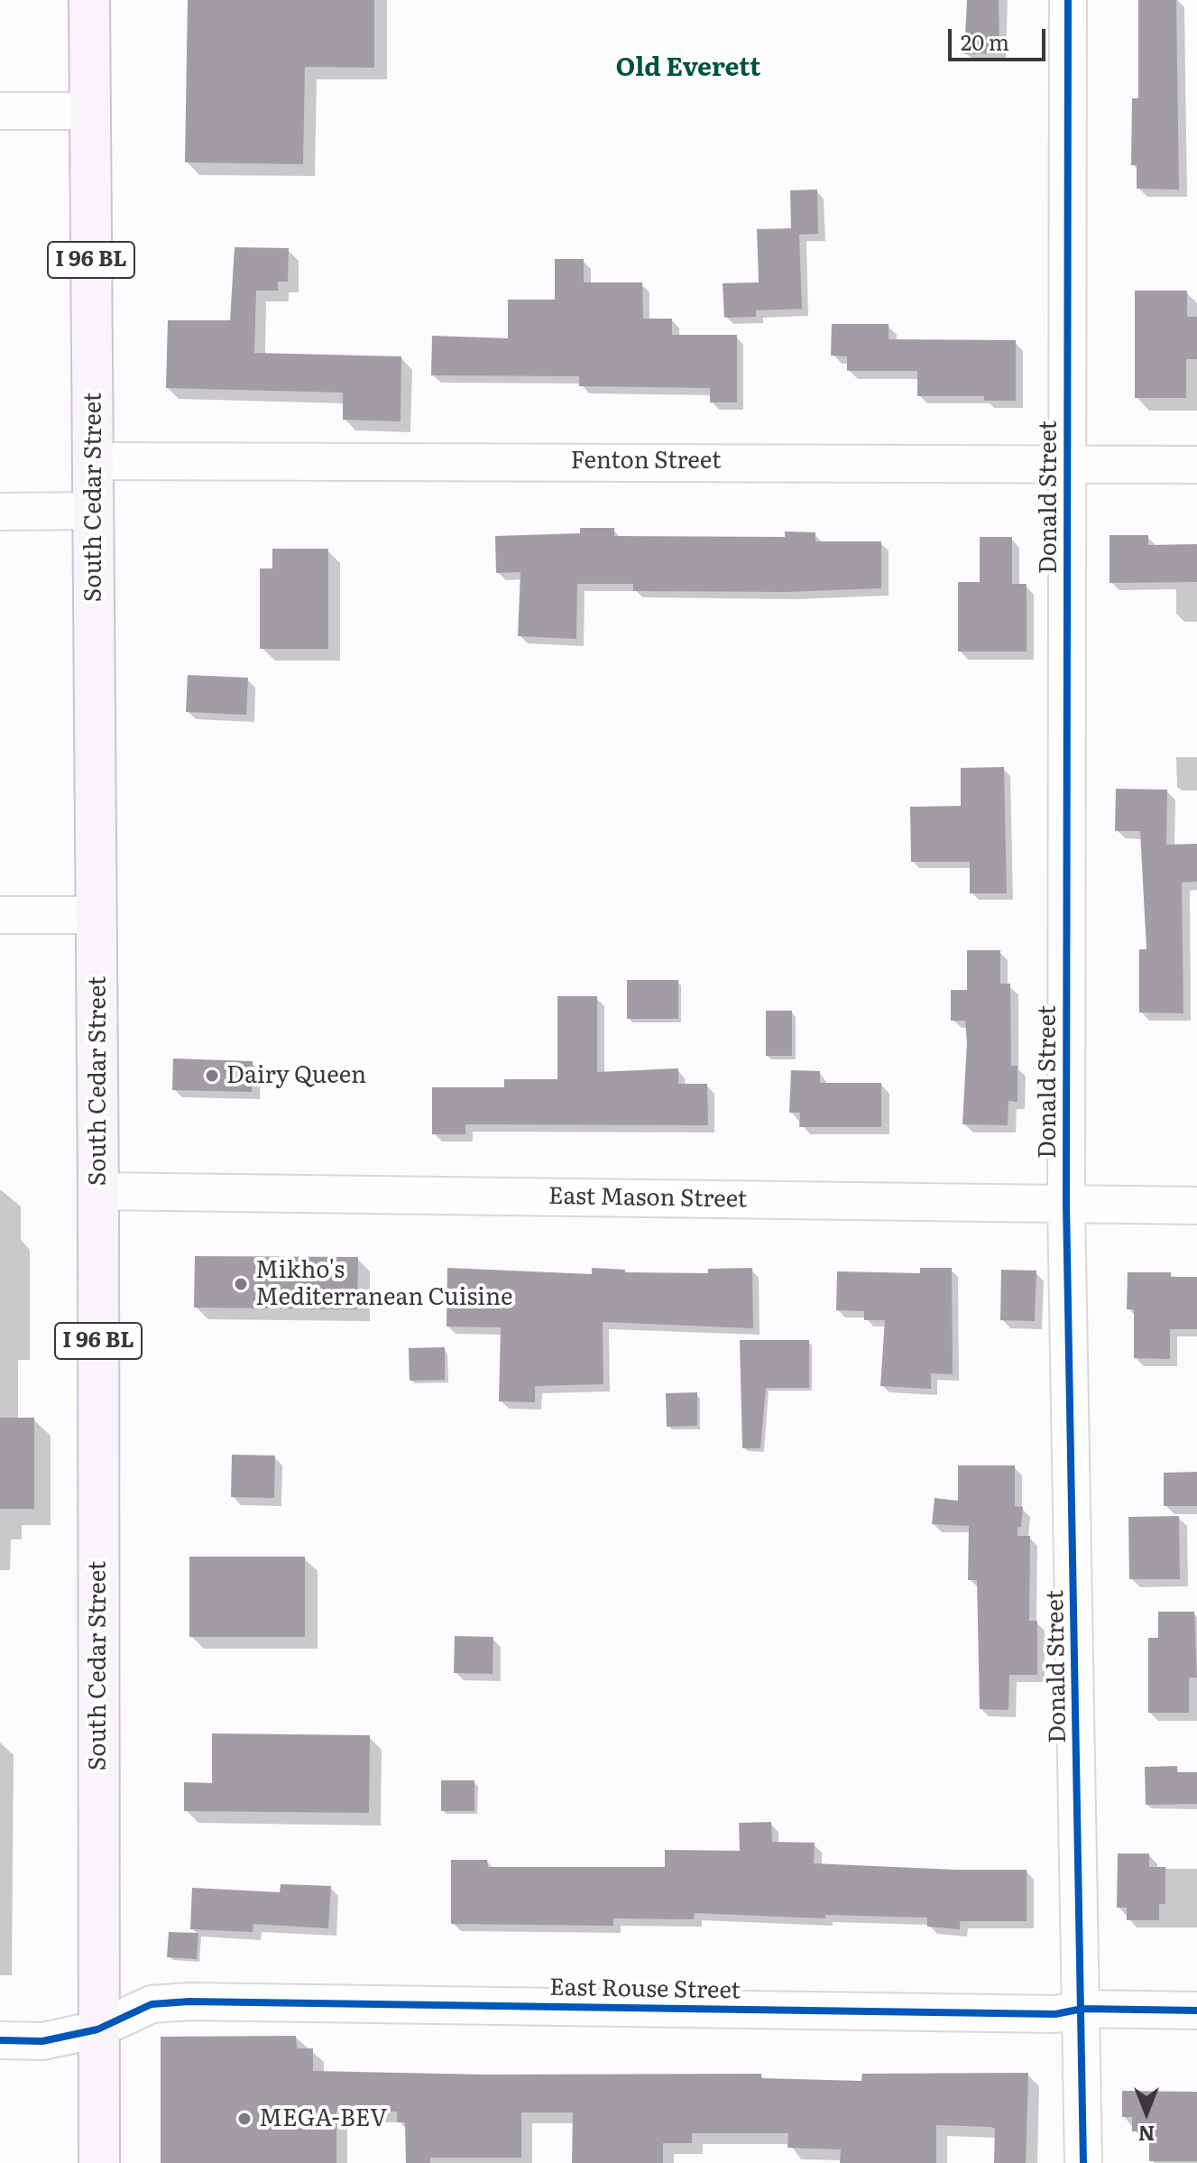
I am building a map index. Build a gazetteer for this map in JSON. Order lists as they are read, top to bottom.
{
  "streets": {
    "main road": ["I 96 BL", "South Cedar Street"],
    "street": [
      "Fenton Street",
      "Donald Street",
      "East Mason Street",
      "East Rouse Street"
    ]
  },
  "crossings": [
    ["Fenton Street", "South Cedar Street"],
    ["Fenton Street", "Donald Street"],
    ["South Cedar Street", "East Mason Street"],
    ["South Cedar Street", "East Rouse Street"],
    ["Donald Street", "East Mason Street"],
    ["Donald Street", "East Rouse Street"]
  ],
  "districts": ["Old Everett"],
  "places": ["Dairy Queen", "Mikho's Mediterranean Cuisine", "MEGA-BEV"],
  "scale_bar": "20 m",
  "north": "bottom"
}
